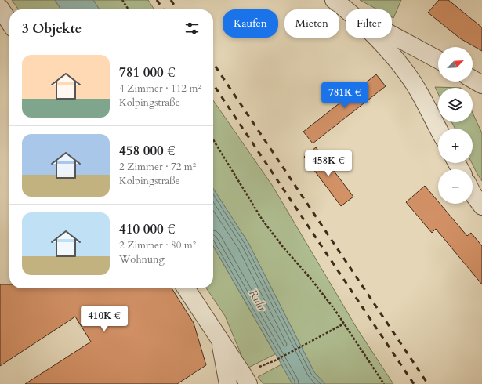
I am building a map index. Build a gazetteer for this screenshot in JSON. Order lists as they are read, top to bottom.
{
  "water": ["Ruhr"],
  "north": "top right",
  "page": {
    "chip": ["Kaufen", "Mieten", "Filter"],
    "heading": "3 Objekte",
    "map_buttons": ["+", "−"],
    "list": [
      {
        "name": "781 000 €",
        "note": "4 Zimmer · 112 m² · Kolpingstraße"
      },
      {
        "name": "458 000 €",
        "note": "2 Zimmer · 72 m² · Kolpingstraße"
      },
      {
        "name": "410 000 €",
        "note": "2 Zimmer · 80 m² · Wohnung"
      }
    ],
    "price": ["781K €", "458K €", "410K €"]
  }
}
